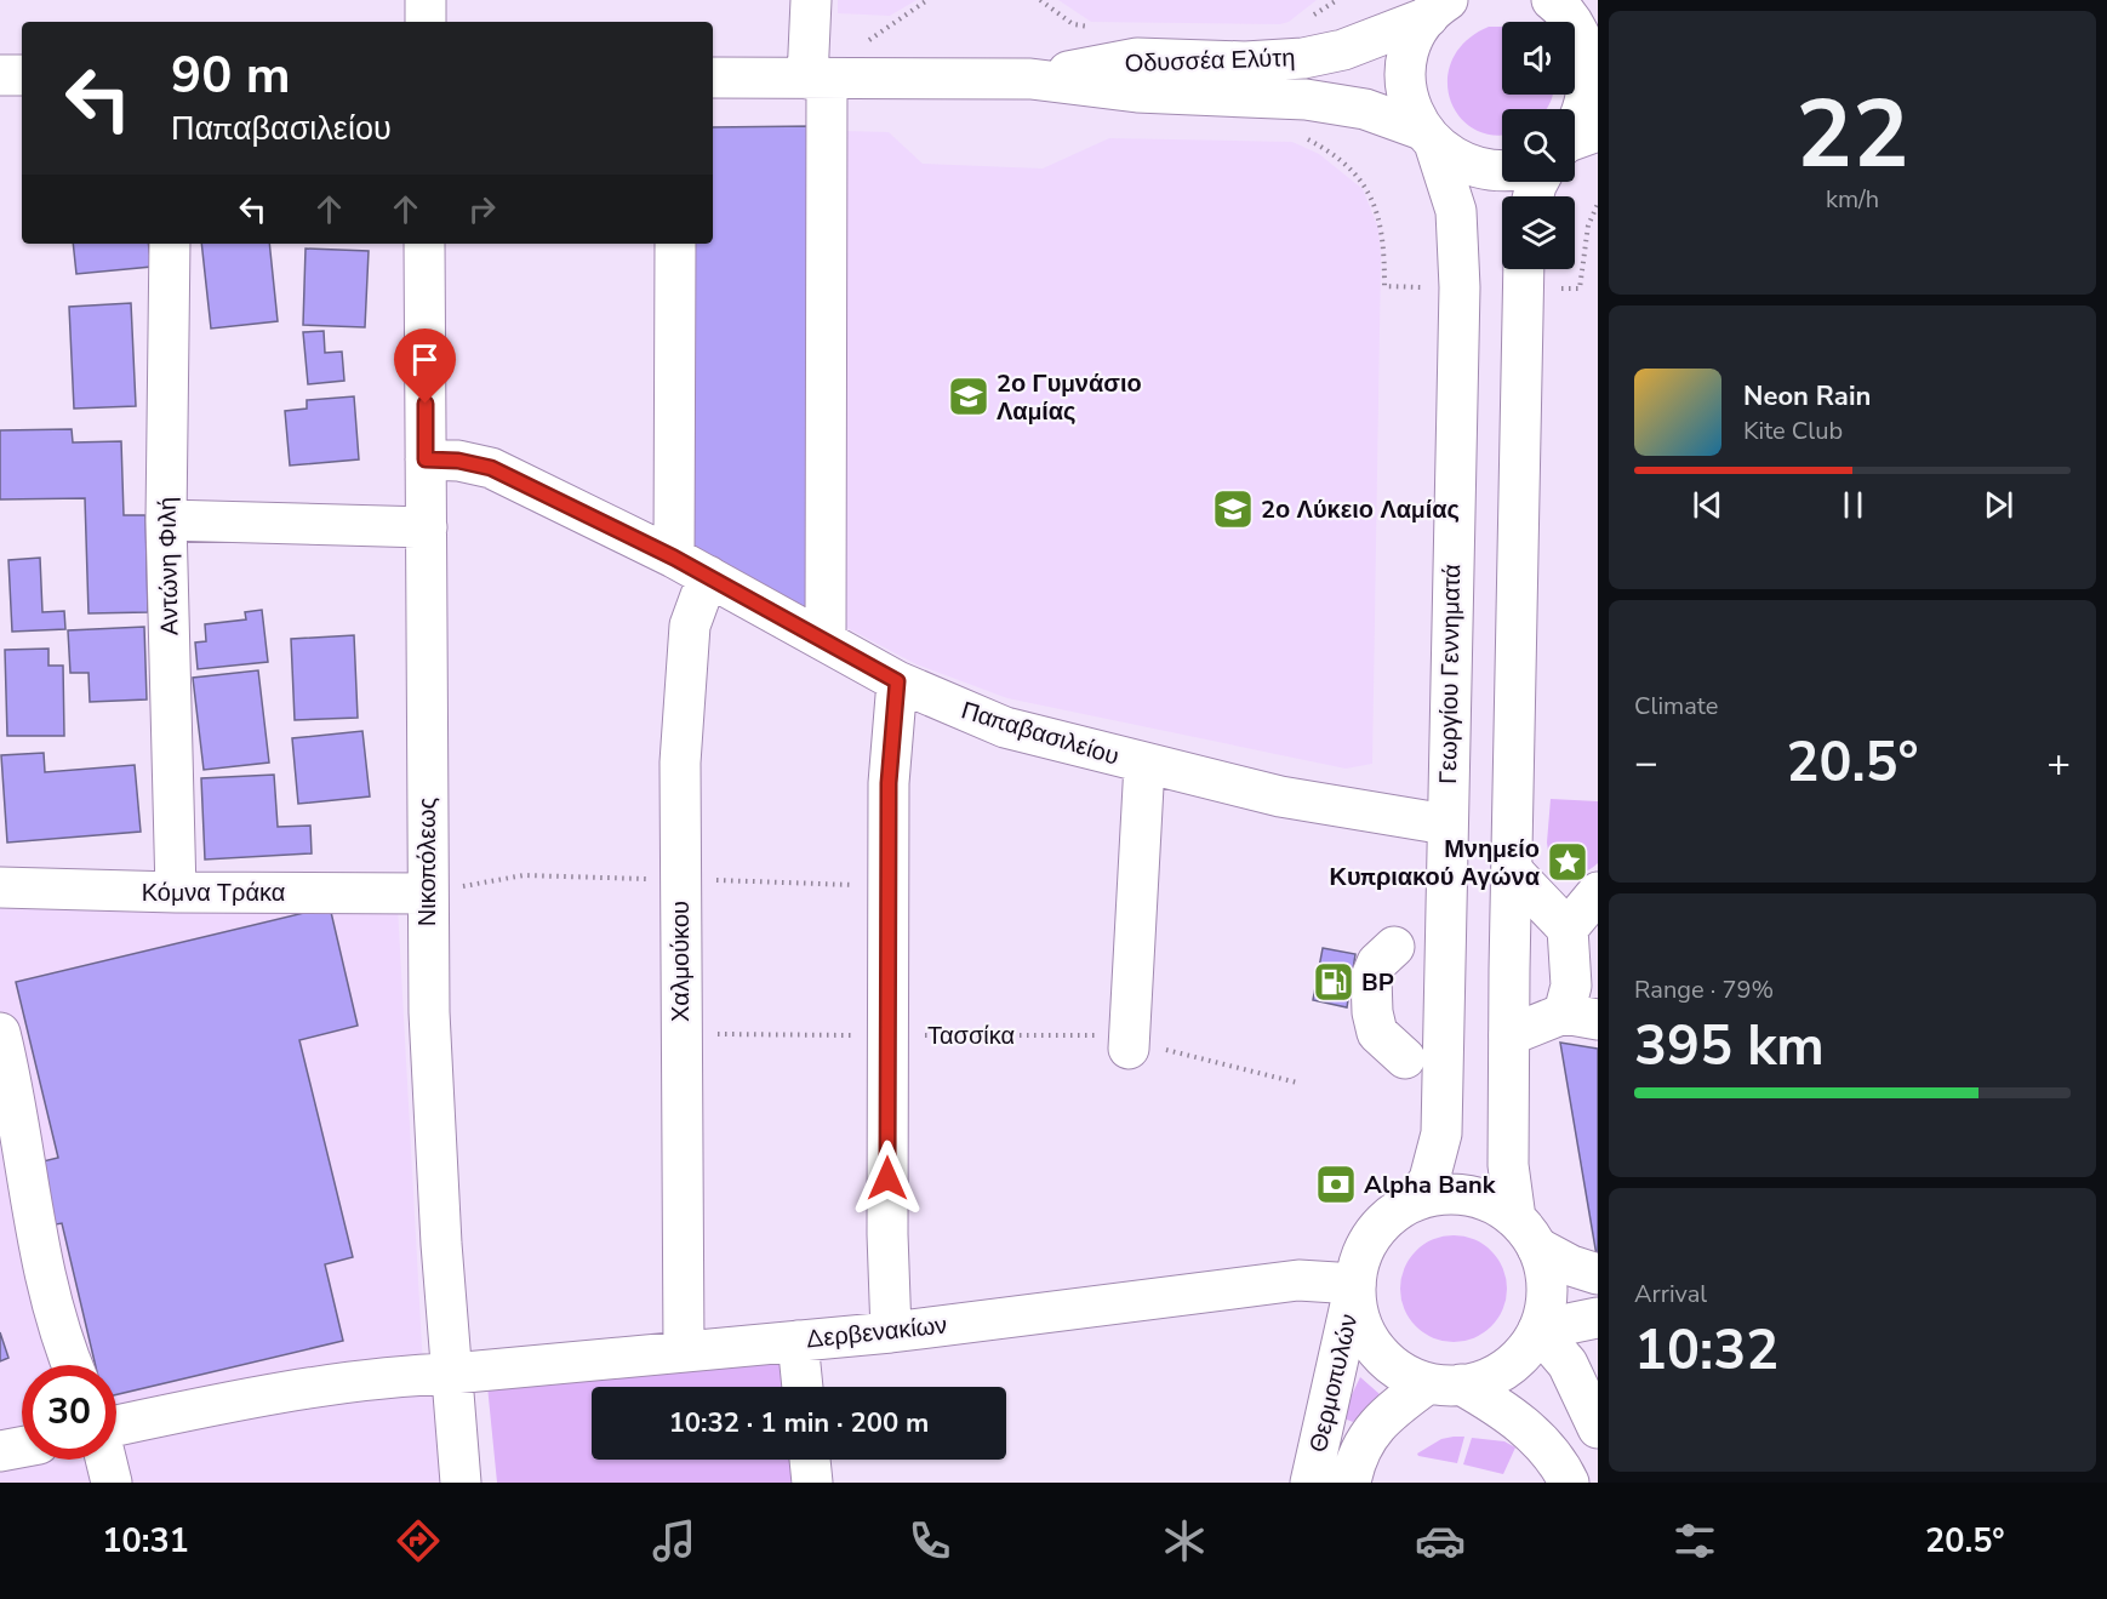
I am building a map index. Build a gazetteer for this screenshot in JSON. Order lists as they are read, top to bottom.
{
  "streets": {
    "street": [
      "Οδυσσέα Ελύτη",
      "Αντώνη Φιλή",
      "Γεωργίου Γεννηματά",
      "Παπαβασιλείου",
      "Νικοπόλεως",
      "Κόμνα Τράκα",
      "Χαλμούκου",
      "Δερβενακίων",
      "Θερμοπυλών"
    ],
    "path": ["Τασσίκα"]
  },
  "crossings": [
    ["Οδυσσέα Ελύτη", "Γεωργίου Γεννηματά"],
    ["Αντώνη Φιλή", "Κόμνα Τράκα"],
    ["Γεωργίου Γεννηματά", "Παπαβασιλείου"],
    ["Γεωργίου Γεννηματά", "Δερβενακίων"],
    ["Γεωργίου Γεννηματά", "Θερμοπυλών"],
    ["Παπαβασιλείου", "Νικοπόλεως"],
    ["Παπαβασιλείου", "Χαλμούκου"],
    ["Νικοπόλεως", "Κόμνα Τράκα"],
    ["Νικοπόλεως", "Δερβενακίων"],
    ["Χαλμούκου", "Τασσίκα"],
    ["Χαλμούκου", "Δερβενακίων"],
    ["Δερβενακίων", "Θερμοπυλών"]
  ],
  "places": {
    "school or university": ["2ο Γυμνάσιο Λαμίας", "2ο Λύκειο Λαμίας"],
    "place": ["Μνημείο Κυπριακού Αγώνα"],
    "fuel station": ["BP"],
    "bank": ["Alpha Bank"]
  },
  "page": {
    "tile": [
      ["22", "km/h"],
      "Climate",
      ["Range · 79%", "395 km"],
      ["Arrival", "10:32"]
    ],
    "turn": ["90 m", "Παπαβασιλείου"],
    "song": ["Neon Rain", "Kite Club"],
    "heat": ["−", "20.5°", "+"],
    "limit": "30",
    "trip": "10:32 · 1 min · 200 m",
    "tabs": ["10:31", "20.5°"]
  }
}
